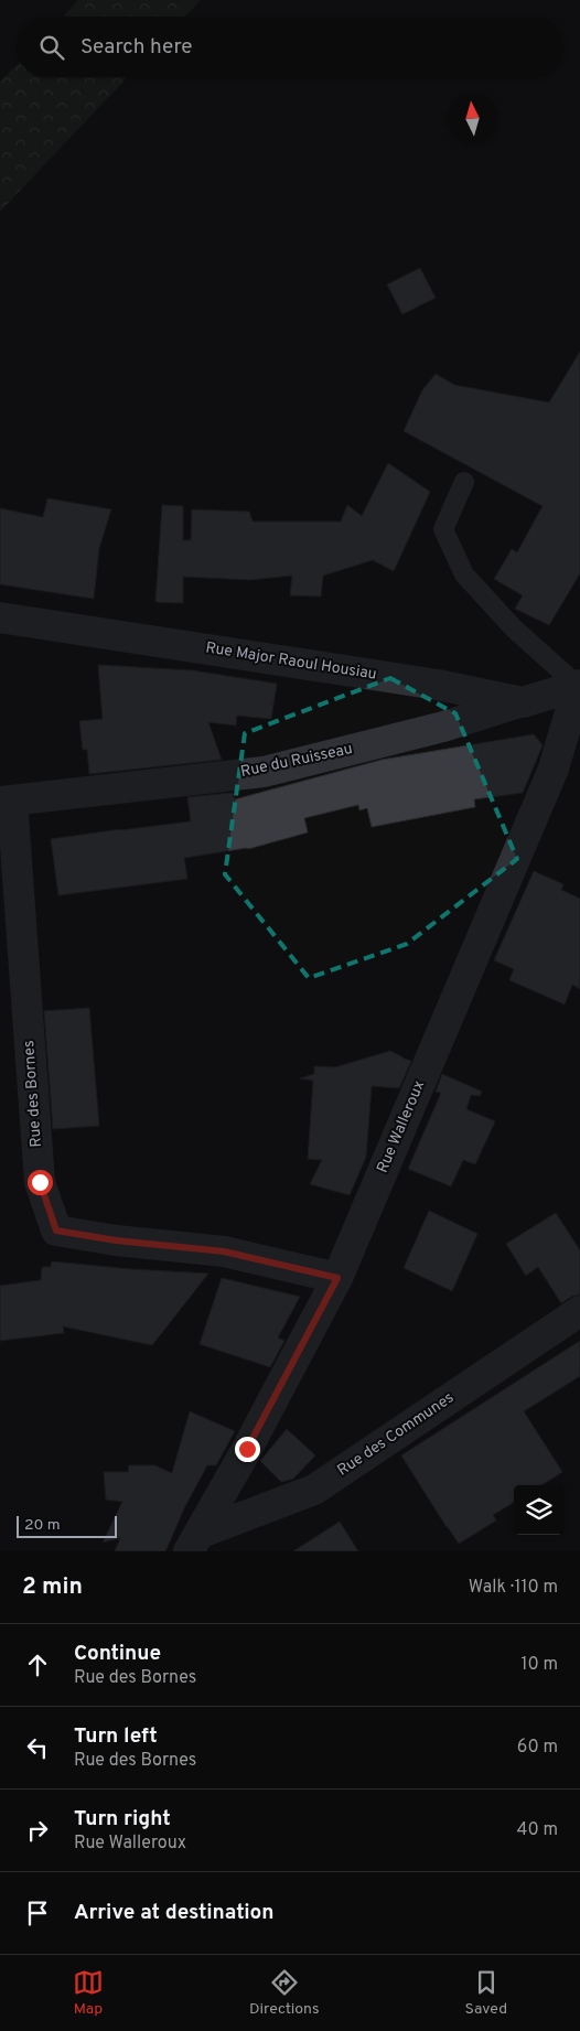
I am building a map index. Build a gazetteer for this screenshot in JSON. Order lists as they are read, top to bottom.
{
  "streets": {
    "street": [
      "Rue Major Raoul Housiau",
      "Rue du Ruisseau",
      "Rue des Bornes",
      "Rue Walleroux",
      "Rue des Communes"
    ]
  },
  "crossings": [
    ["Rue Major Raoul Housiau", "Rue du Ruisseau"],
    ["Rue Major Raoul Housiau", "Rue Walleroux"],
    ["Rue du Ruisseau", "Rue des Bornes"],
    ["Rue des Bornes", "Rue Walleroux"],
    ["Rue Walleroux", "Rue des Communes"]
  ],
  "scale_bar": "20 m",
  "north": "top",
  "page": {
    "search": "Search here",
    "scale": "20 m",
    "heading": ["2 min", "Walk · 110 m"],
    "list": [
      ["Continue", "Rue des Bornes", "10 m"],
      ["Turn left", "Rue des Bornes", "60 m"],
      ["Turn right", "Rue Walleroux", "40 m"],
      "Arrive at destination"
    ],
    "nav": ["Map", "Directions", "Saved"]
  }
}
